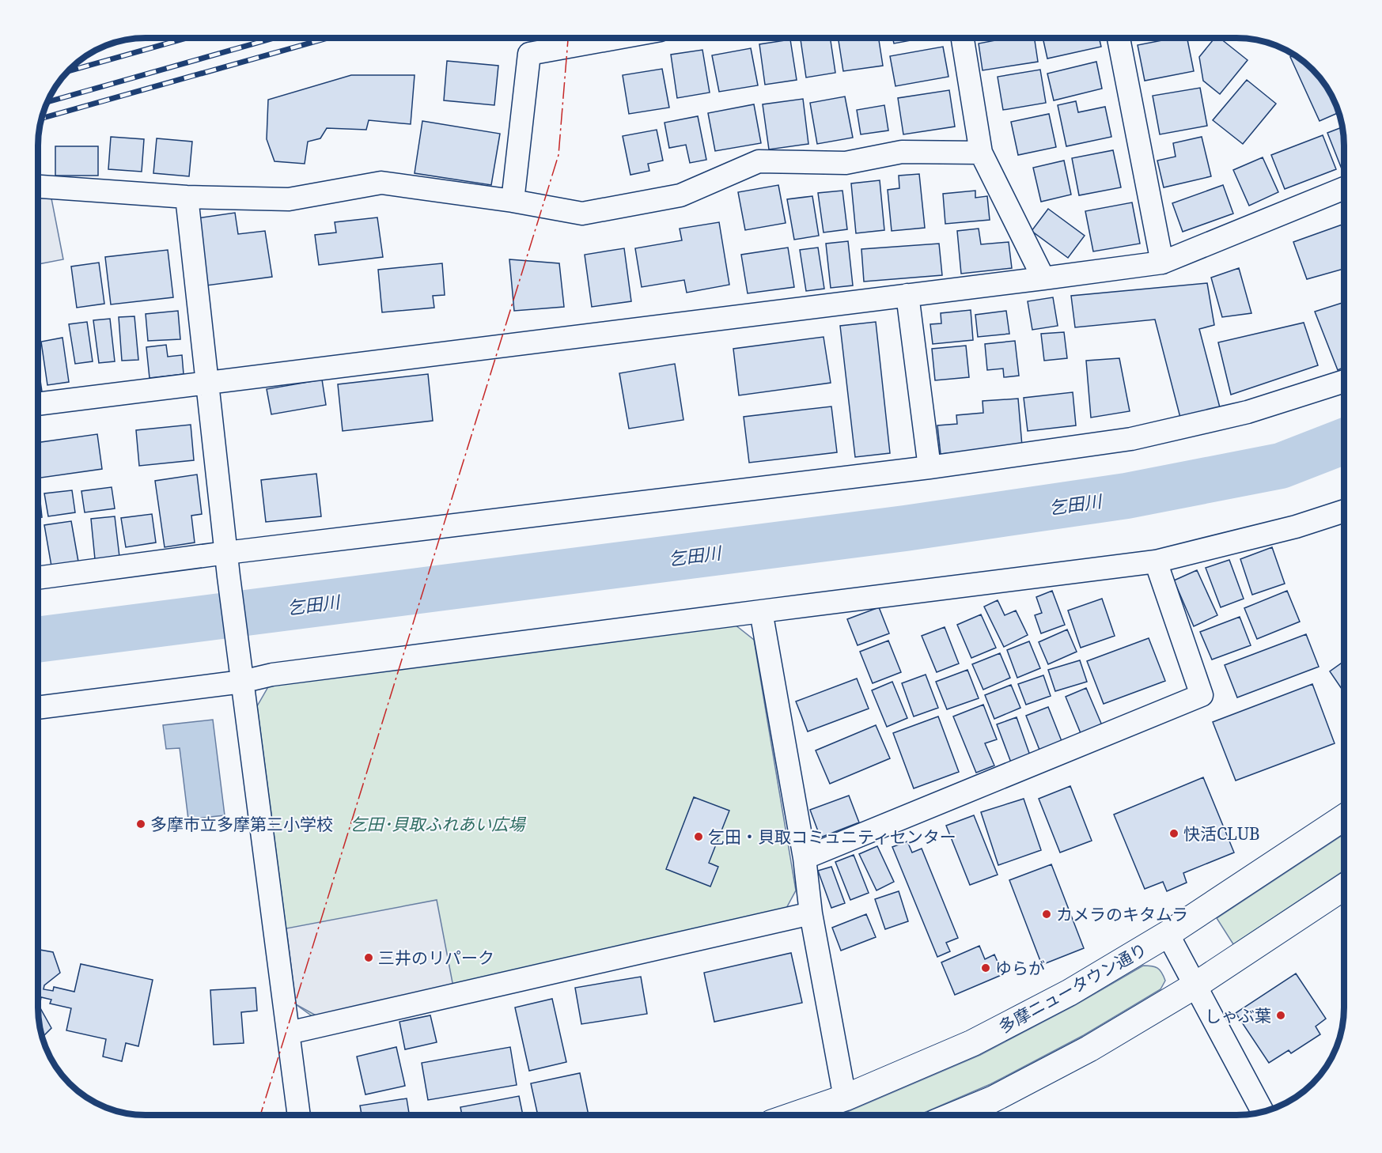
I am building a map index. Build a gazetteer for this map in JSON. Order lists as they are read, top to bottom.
{
  "streets": {
    "main road": ["多摩ニュータウン通り"]
  },
  "water": ["乞田川"],
  "parks": ["乞田･貝取ふれあい広場"],
  "places": [
    "多摩市立多摩第三小学校",
    "快活CLUB",
    "乞田・貝取コミュニティセンター",
    "カメラのキタムラ",
    "三井のリパーク",
    "ゆらが",
    "しゃぶ葉"
  ]
}
